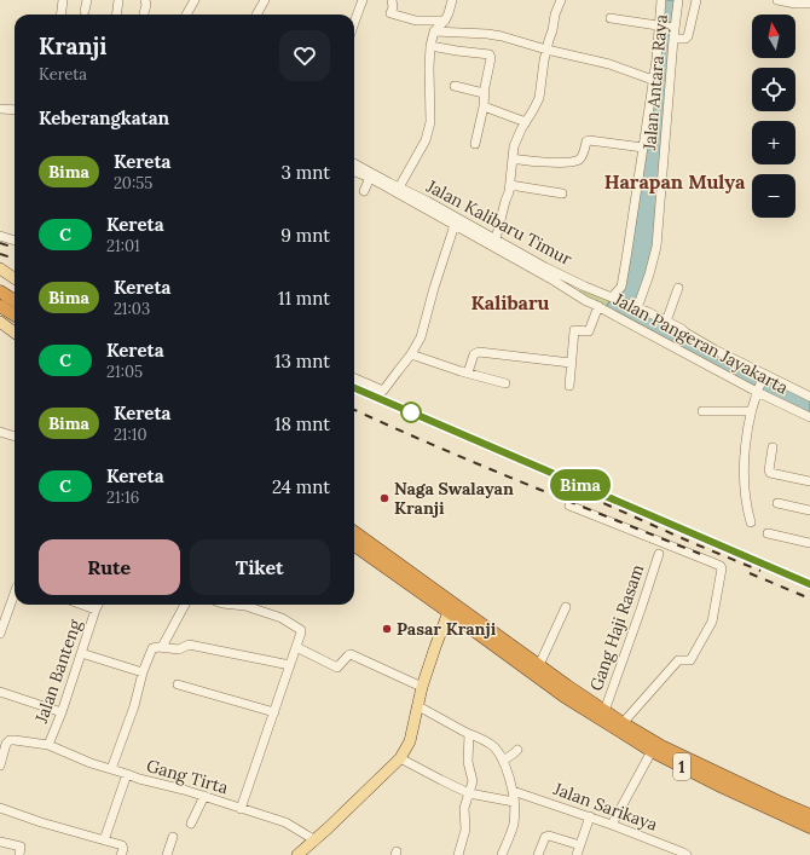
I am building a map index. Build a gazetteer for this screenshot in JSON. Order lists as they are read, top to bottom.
{
  "streets": {
    "highway": ["1"],
    "street": [
      "Jalan Antara Raya",
      "Jalan Kalibaru Timur",
      "Jalan Pangeran Jayakarta",
      "Gang Haji Rasam",
      "Jalan Banteng",
      "Gang Tirta",
      "Jalan Sarikaya"
    ]
  },
  "crossings": [
    ["Jalan Antara Raya", "Jalan Kalibaru Timur"],
    ["Jalan Antara Raya", "Jalan Pangeran Jayakarta"],
    ["Jalan Kalibaru Timur", "Jalan Pangeran Jayakarta"],
    ["Gang Haji Rasam", "1"],
    ["Jalan Banteng", "Gang Tirta"]
  ],
  "districts": ["Harapan Mulya", "Kalibaru"],
  "places": ["Naga Swalayan Kranji", "Pasar Kranji"],
  "north": "top",
  "page": {
    "on_map": "Bima",
    "map_buttons": ["+", "−"],
    "heading": [
      ["Kranji", "Kereta"],
      "Keberangkatan"
    ],
    "list": [
      {
        "mark": "Bima",
        "name": "Kereta",
        "note": "20:55",
        "value": "3 mnt"
      },
      {
        "mark": "C",
        "name": "Kereta",
        "note": "21:01",
        "value": "9 mnt"
      },
      {
        "mark": "Bima",
        "name": "Kereta",
        "note": "21:03",
        "value": "11 mnt"
      },
      {
        "mark": "C",
        "name": "Kereta",
        "note": "21:05",
        "value": "13 mnt"
      },
      {
        "mark": "Bima",
        "name": "Kereta",
        "note": "21:10",
        "value": "18 mnt"
      },
      {
        "mark": "C",
        "name": "Kereta",
        "note": "21:16",
        "value": "24 mnt"
      }
    ],
    "buttons": ["Rute", "Tiket"]
  }
}
